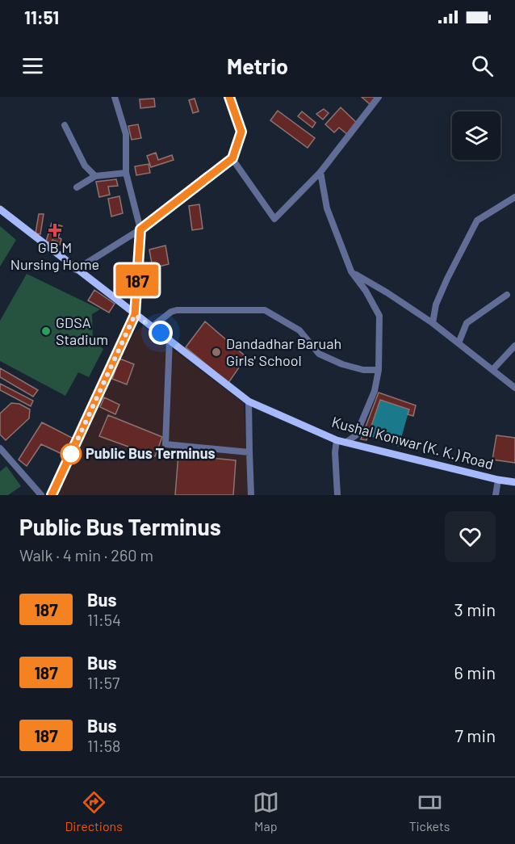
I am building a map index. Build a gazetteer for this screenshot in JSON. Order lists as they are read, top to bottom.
{
  "streets": {
    "main road": ["Kushal Konwar (K. K.) Road"]
  },
  "places": {
    "health": ["G B M Nursing Home"],
    "other": ["GDSA Stadium", "Dandadhar Baruah Girls' School", "Public Bus Terminus"]
  },
  "lines": ["bus line 187"],
  "page": {
    "status": "11:51",
    "header": "Metrio",
    "on_map": "187",
    "heading": ["Public Bus Terminus", "Walk · 4 min · 260 m"],
    "list": [
      {
        "mark": "187",
        "name": "Bus",
        "note": "11:54",
        "value": "3 min"
      },
      {
        "mark": "187",
        "name": "Bus",
        "note": "11:57",
        "value": "6 min"
      },
      {
        "mark": "187",
        "name": "Bus",
        "note": "11:58",
        "value": "7 min"
      }
    ],
    "tabs": ["Directions", "Map", "Tickets"]
  }
}
